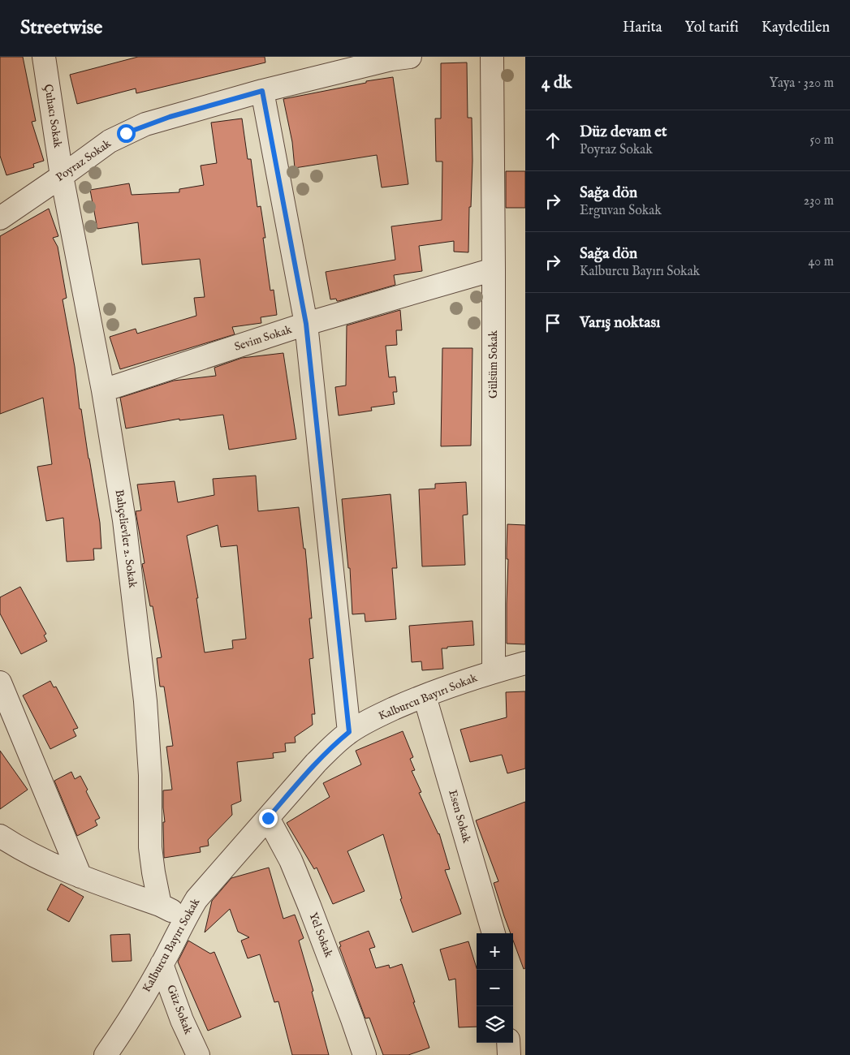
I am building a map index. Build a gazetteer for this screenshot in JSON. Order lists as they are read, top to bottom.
{
  "streets": {
    "street": [
      "Çuhacı Sokak",
      "Poyraz Sokak",
      "Sevim Sokak",
      "Gülsüm Sokak",
      "Bahçelievler 2. Sokak",
      "Kalburcu Bayırı Sokak",
      "Esen Sokak",
      "Yel Sokak",
      "Güz Sokak"
    ]
  },
  "crossings": [
    ["Çuhacı Sokak", "Poyraz Sokak"],
    ["Çuhacı Sokak", "Bahçelievler 2. Sokak"],
    ["Poyraz Sokak", "Bahçelievler 2. Sokak"],
    ["Sevim Sokak", "Gülsüm Sokak"],
    ["Sevim Sokak", "Bahçelievler 2. Sokak"],
    ["Gülsüm Sokak", "Kalburcu Bayırı Sokak"],
    ["Kalburcu Bayırı Sokak", "Esen Sokak"],
    ["Kalburcu Bayırı Sokak", "Yel Sokak"],
    ["Kalburcu Bayırı Sokak", "Güz Sokak"]
  ],
  "page": {
    "header": "Streetwise",
    "nav": ["Harita", "Yol tarifi", "Kaydedilen"],
    "heading": ["4 dk", "Yaya · 320 m"],
    "list": [
      ["Düz devam et", "Poyraz Sokak", "50 m"],
      ["Sağa dön", "Erguvan Sokak", "230 m"],
      ["Sağa dön", "Kalburcu Bayırı Sokak", "40 m"],
      "Varış noktası"
    ],
    "map_buttons": ["+", "−"]
  }
}
